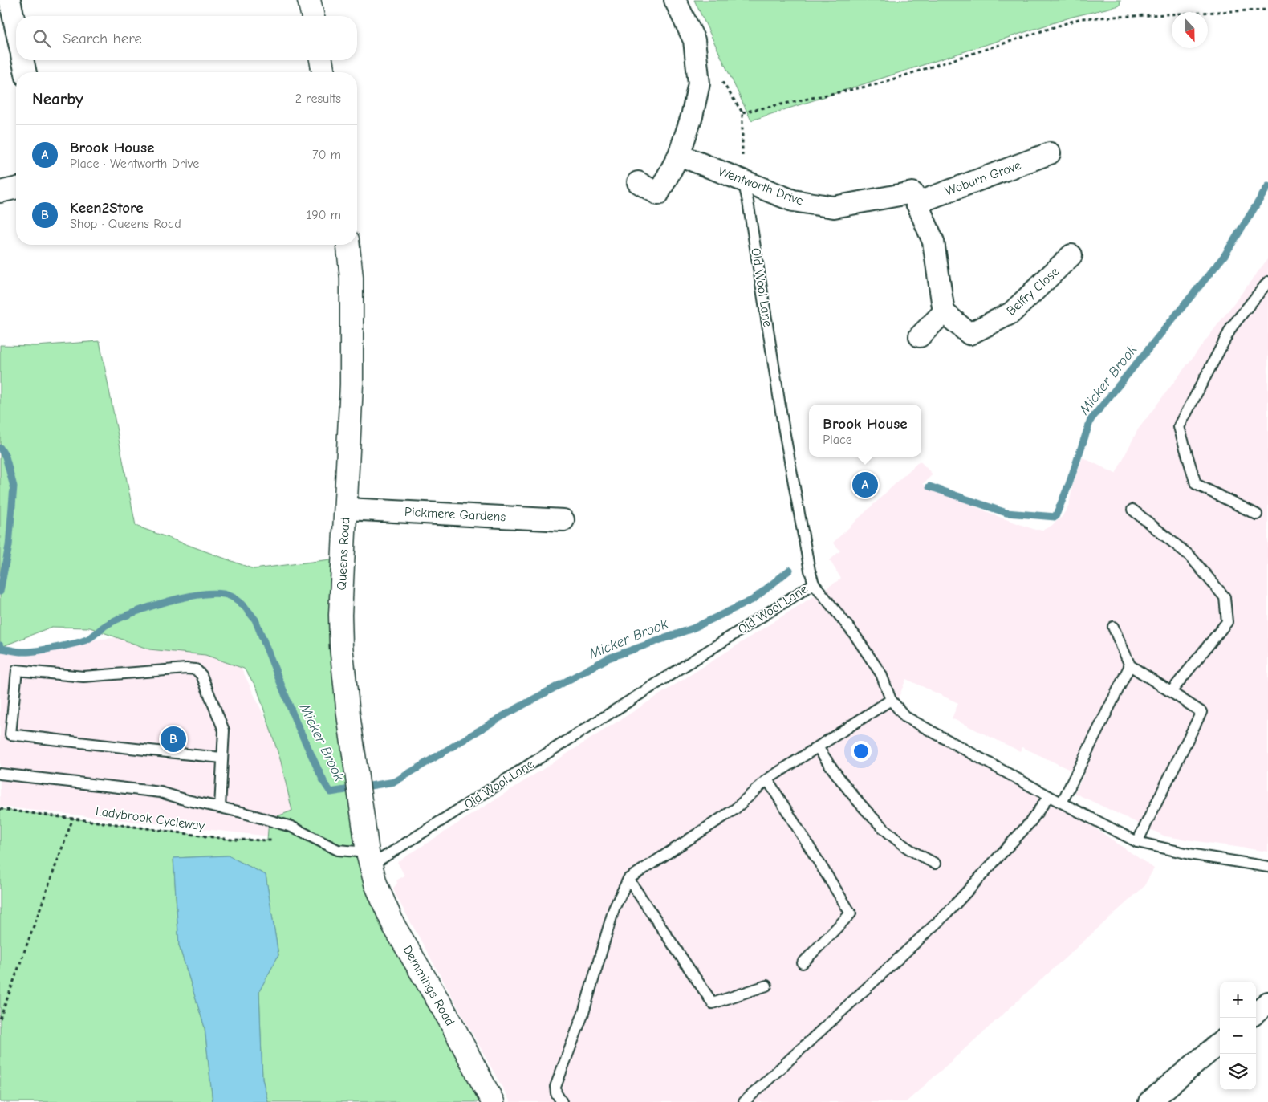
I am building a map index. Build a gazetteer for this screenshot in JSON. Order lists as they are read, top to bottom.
{
  "streets": {
    "street": [
      "Woburn Grove",
      "Wentworth Drive",
      "Belfry Close",
      "Pickmere Gardens",
      "Queens Road",
      "Demmings Road"
    ],
    "lane": ["Old Wool Lane"],
    "path": ["Ladybrook Cycleway"]
  },
  "crossings": [
    ["Woburn Grove", "Wentworth Drive"],
    ["Wentworth Drive", "Old Wool Lane"],
    ["Old Wool Lane", "Queens Road"],
    ["Old Wool Lane", "Demmings Road"],
    ["Pickmere Gardens", "Queens Road"],
    ["Queens Road", "Demmings Road"]
  ],
  "water": ["Micker Brook"],
  "north": "bottom",
  "page": {
    "search": "Search here",
    "heading": ["Nearby", "2 results"],
    "list": [
      {
        "mark": "A",
        "name": "Brook House",
        "note": "Place · Wentworth Drive",
        "value": "70 m"
      },
      {
        "mark": "B",
        "name": "Keen2Store",
        "note": "Shop · Queens Road",
        "value": "190 m"
      }
    ],
    "popup": ["Brook House", "Place"],
    "pins": ["A", "B"],
    "map_buttons": ["+", "−"]
  }
}
